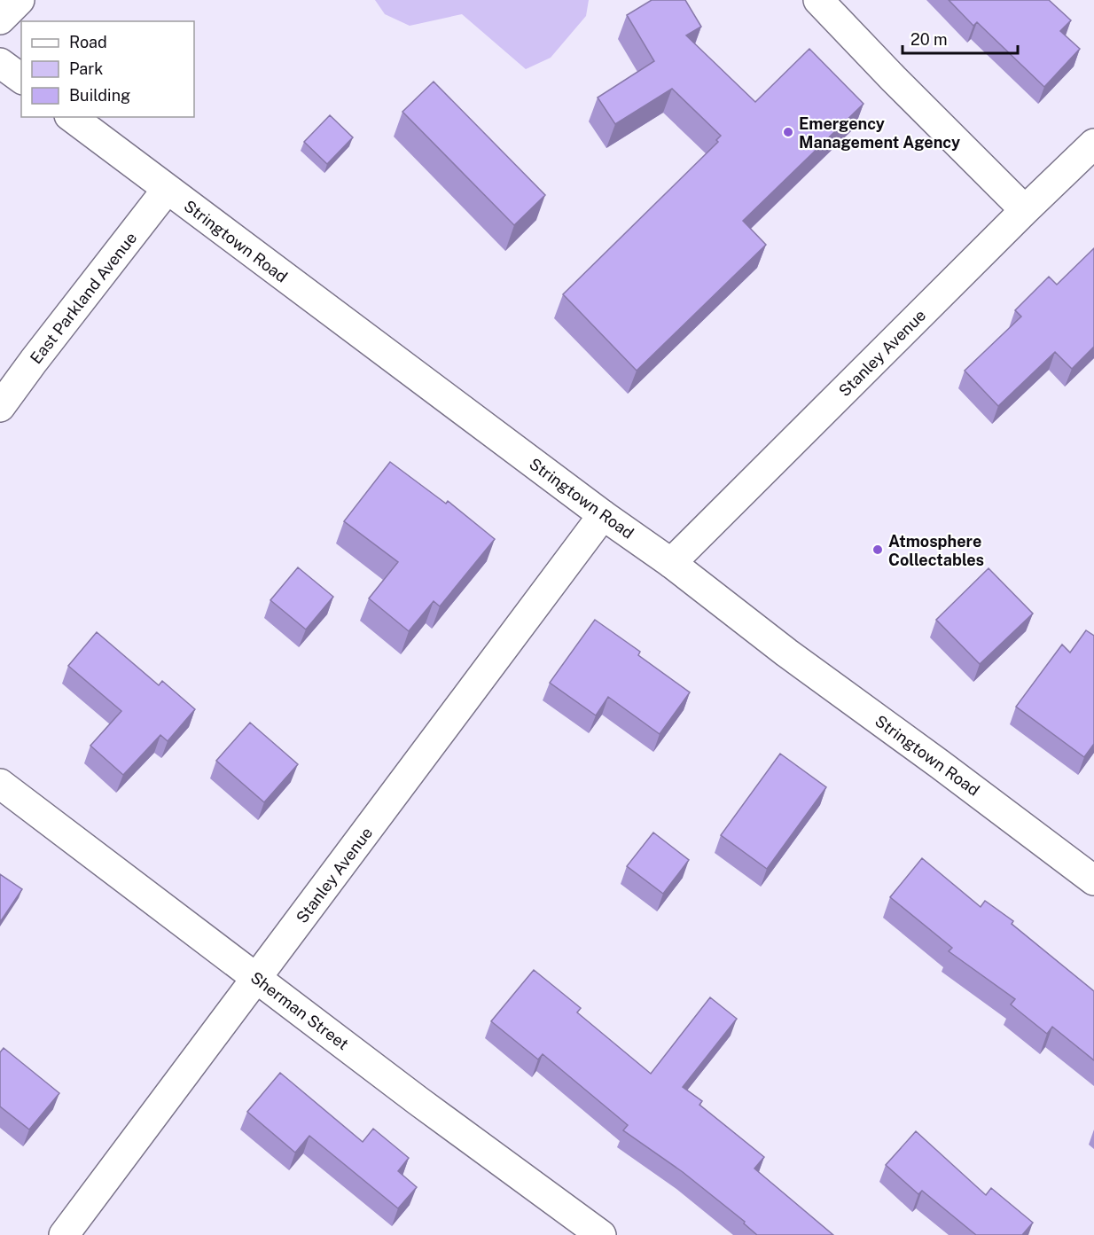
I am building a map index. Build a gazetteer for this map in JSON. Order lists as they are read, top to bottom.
{
  "streets": {
    "street": [
      "Stringtown Road",
      "East Parkland Avenue",
      "Stanley Avenue",
      "Sherman Street"
    ]
  },
  "crossings": [
    ["Stringtown Road", "East Parkland Avenue"],
    ["Stringtown Road", "Stanley Avenue"],
    ["Stanley Avenue", "Sherman Street"]
  ],
  "places": ["Emergency Management Agency", "Atmosphere Collectables"],
  "legend": ["Road", "Park", "Building"],
  "scale_bar": "20 m"
}
